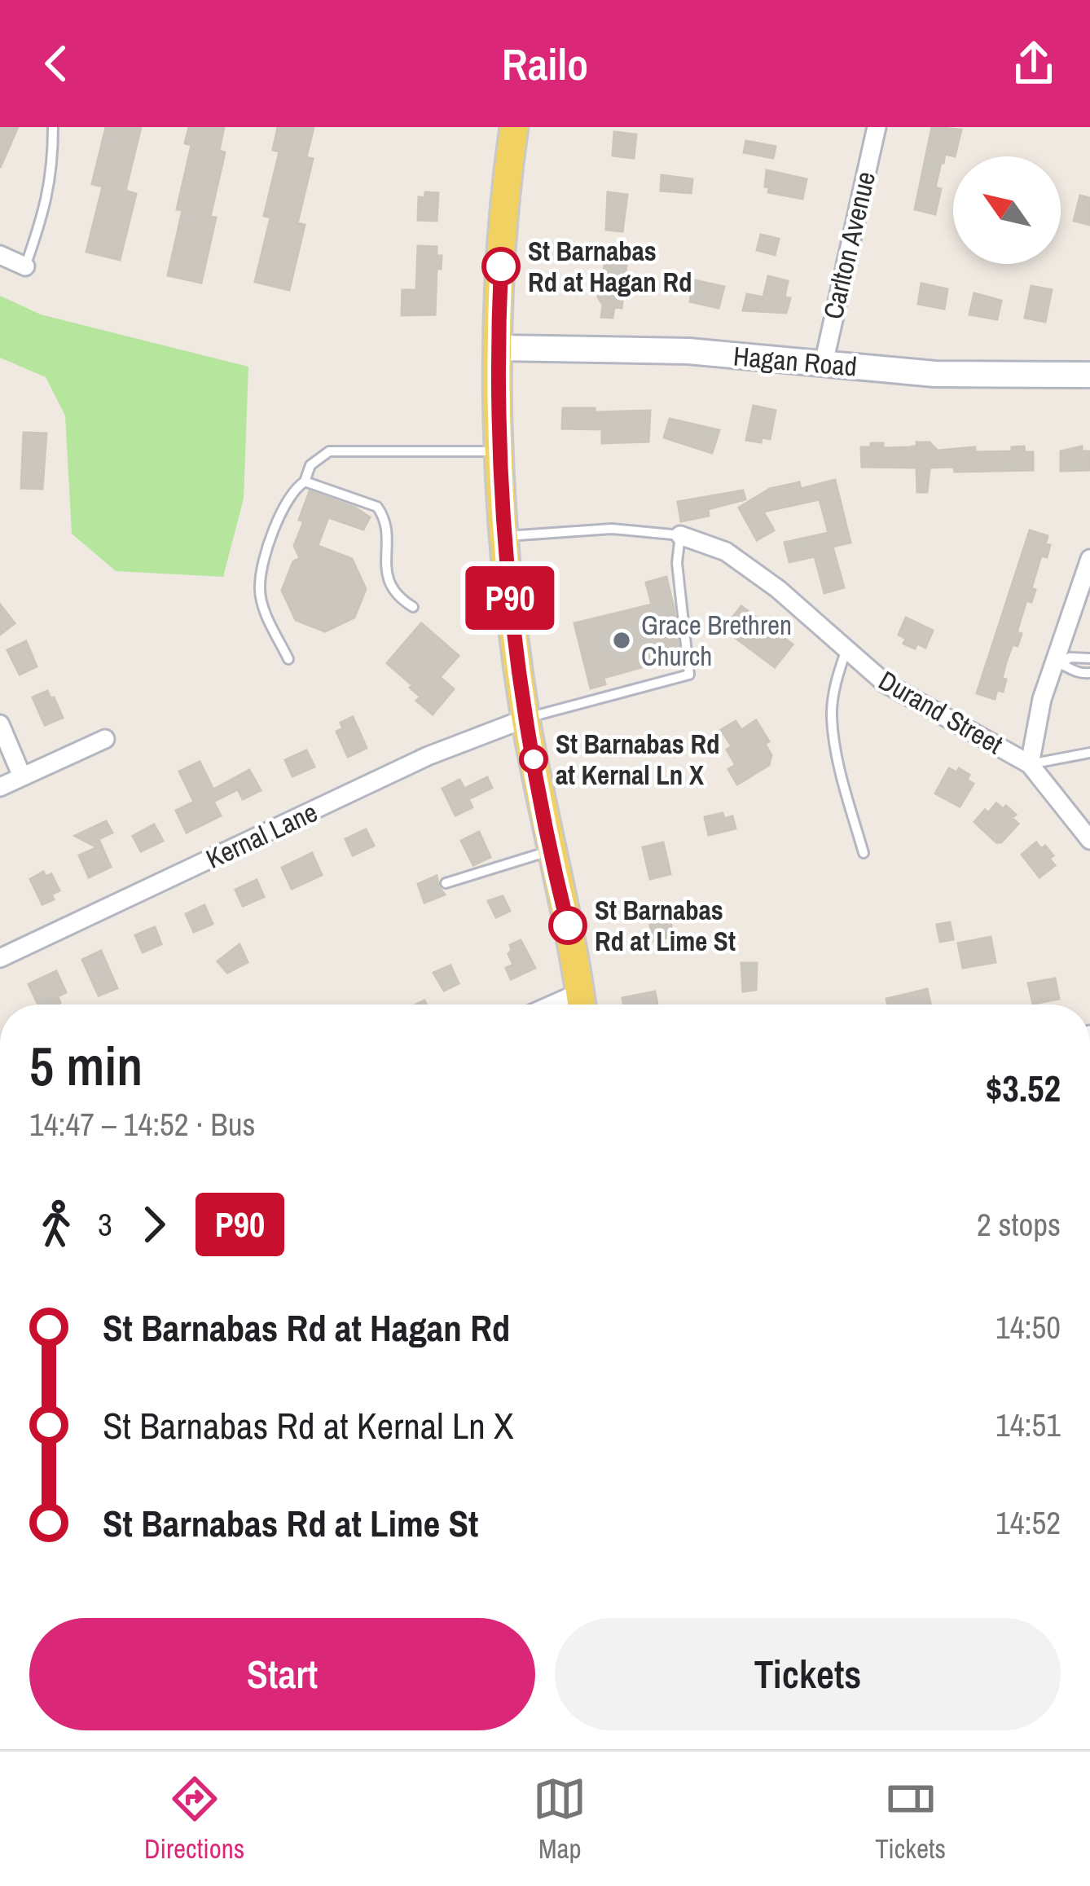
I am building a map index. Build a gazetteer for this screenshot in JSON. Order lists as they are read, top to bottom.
{
  "streets": {
    "street": [
      "Carlton Avenue",
      "Hagan Road",
      "Durand Street",
      "Kernal Lane"
    ]
  },
  "crossings": [
    ["Carlton Avenue", "Hagan Road"]
  ],
  "places": [
    "St Barnabas Rd at Hagan Rd",
    "Grace Brethren Church",
    "St Barnabas Rd at Kernal Ln X",
    "St Barnabas Rd at Lime St"
  ],
  "lines": ["bus line P90"],
  "north": "top left",
  "page": {
    "header": "Railo",
    "on_map": "P90",
    "heading": ["5 min", "14:47 – 14:52 · Bus", "$3.52"],
    "legs": ["3", "P90", "2 stops"],
    "list": [
      {
        "name": "St Barnabas Rd at Hagan Rd",
        "value": "14:50"
      },
      {
        "name": "St Barnabas Rd at Kernal Ln X",
        "value": "14:51"
      },
      {
        "name": "St Barnabas Rd at Lime St",
        "value": "14:52"
      }
    ],
    "buttons": ["Start", "Tickets"],
    "tabs": ["Directions", "Map", "Tickets"]
  }
}
